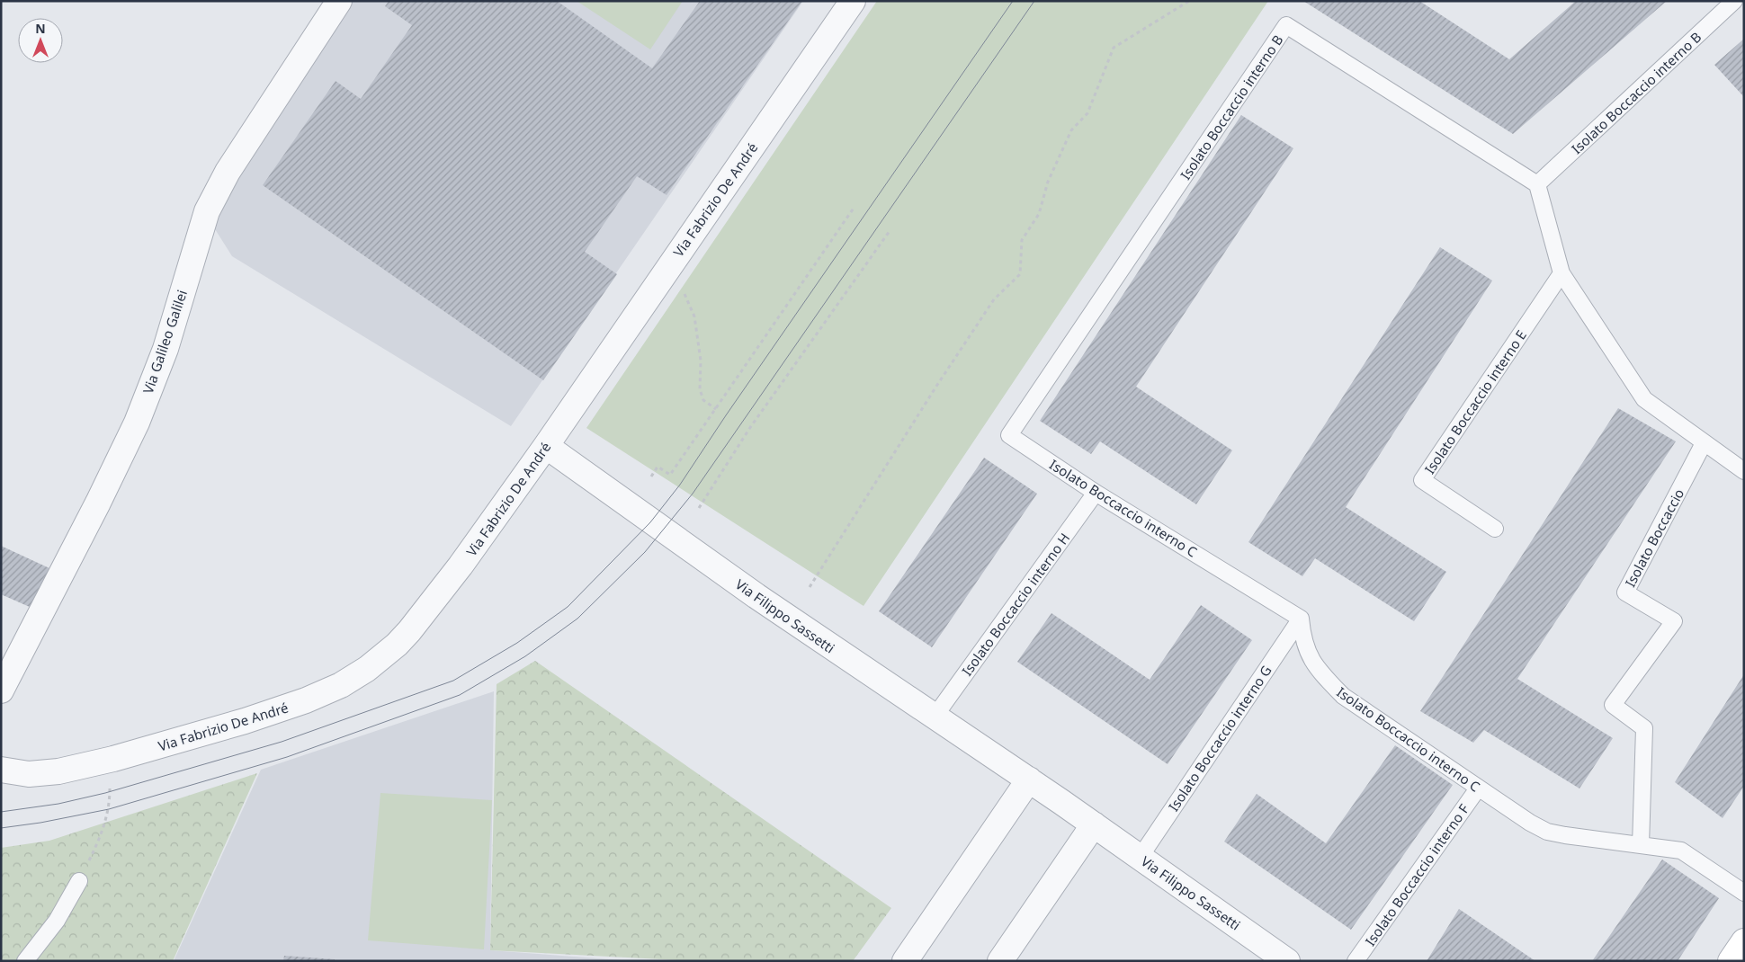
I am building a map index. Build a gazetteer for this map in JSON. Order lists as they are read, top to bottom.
{
  "streets": {
    "street": ["Via Fabrizio De André", "Via Galileo Galilei", "Via Filippo Sassetti"],
    "lane": [
      "Isolato Boccaccio interno B",
      "Isolato Boccaccio interno E",
      "Isolato Boccaccio interno C",
      "Isolato Boccaccio",
      "Isolato Boccaccio interno H",
      "Isolato Boccaccio interno G",
      "Isolato Boccaccio interno F"
    ]
  },
  "crossings": [
    ["Isolato Boccaccio interno B", "Isolato Boccaccio interno C"],
    ["Via Fabrizio De André", "Via Filippo Sassetti"],
    ["Isolato Boccaccio interno C", "Isolato Boccaccio"],
    ["Isolato Boccaccio interno C", "Isolato Boccaccio interno H"],
    ["Isolato Boccaccio interno C", "Isolato Boccaccio interno G"],
    ["Isolato Boccaccio interno C", "Isolato Boccaccio interno F"],
    ["Isolato Boccaccio interno H", "Via Filippo Sassetti"],
    ["Via Filippo Sassetti", "Isolato Boccaccio interno G"]
  ],
  "north": "top"
}
